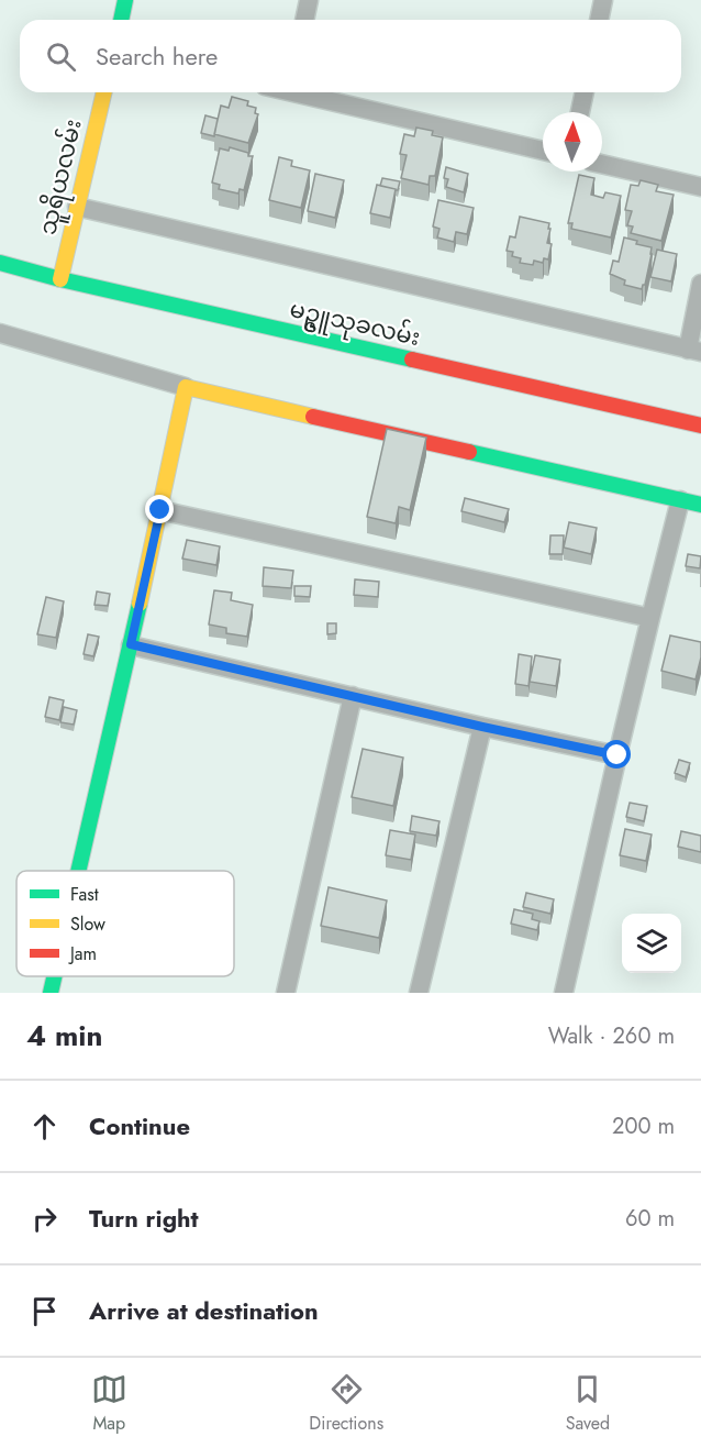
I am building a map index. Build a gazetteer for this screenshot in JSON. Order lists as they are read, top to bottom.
{
  "streets": {
    "street": ["သူရိယလမ်း", "မဥ္ဇူသုခလမ်း"]
  },
  "crossings": [
    ["သူရိယလမ်း", "မဥ္ဇူသုခလမ်း"]
  ],
  "legend": ["Fast", "Slow", "Jam"],
  "north": "top",
  "page": {
    "search": "Search here",
    "heading": ["4 min", "Walk · 260 m"],
    "list": [
      ["Continue", "200 m"],
      ["Turn right", "60 m"],
      "Arrive at destination"
    ],
    "nav": ["Map", "Directions", "Saved"]
  }
}
